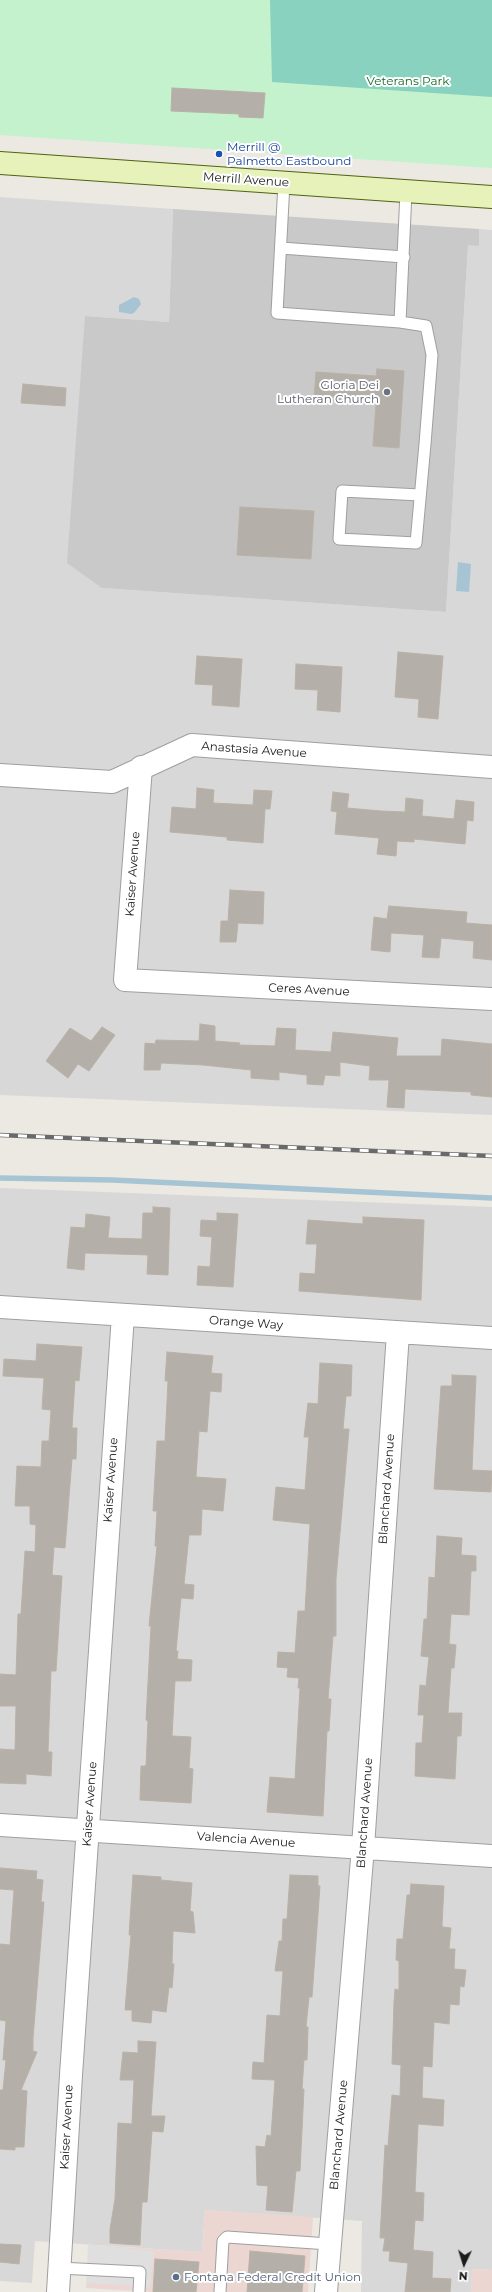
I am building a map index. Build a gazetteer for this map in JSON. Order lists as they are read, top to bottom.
{
  "streets": {
    "main road": ["Merrill Avenue"],
    "street": [
      "Anastasia Avenue",
      "Kaiser Avenue",
      "Ceres Avenue",
      "Orange Way",
      "Blanchard Avenue",
      "Valencia Avenue"
    ]
  },
  "crossings": [
    ["Anastasia Avenue", "Kaiser Avenue"],
    ["Kaiser Avenue", "Ceres Avenue"],
    ["Kaiser Avenue", "Orange Way"],
    ["Kaiser Avenue", "Valencia Avenue"],
    ["Orange Way", "Blanchard Avenue"],
    ["Blanchard Avenue", "Valencia Avenue"]
  ],
  "parks": ["Veterans Park"],
  "places": ["Merrill @ Palmetto Eastbound", "Gloria Dei Lutheran Church", "Fontana Federal Credit Union"],
  "north": "bottom"
}
